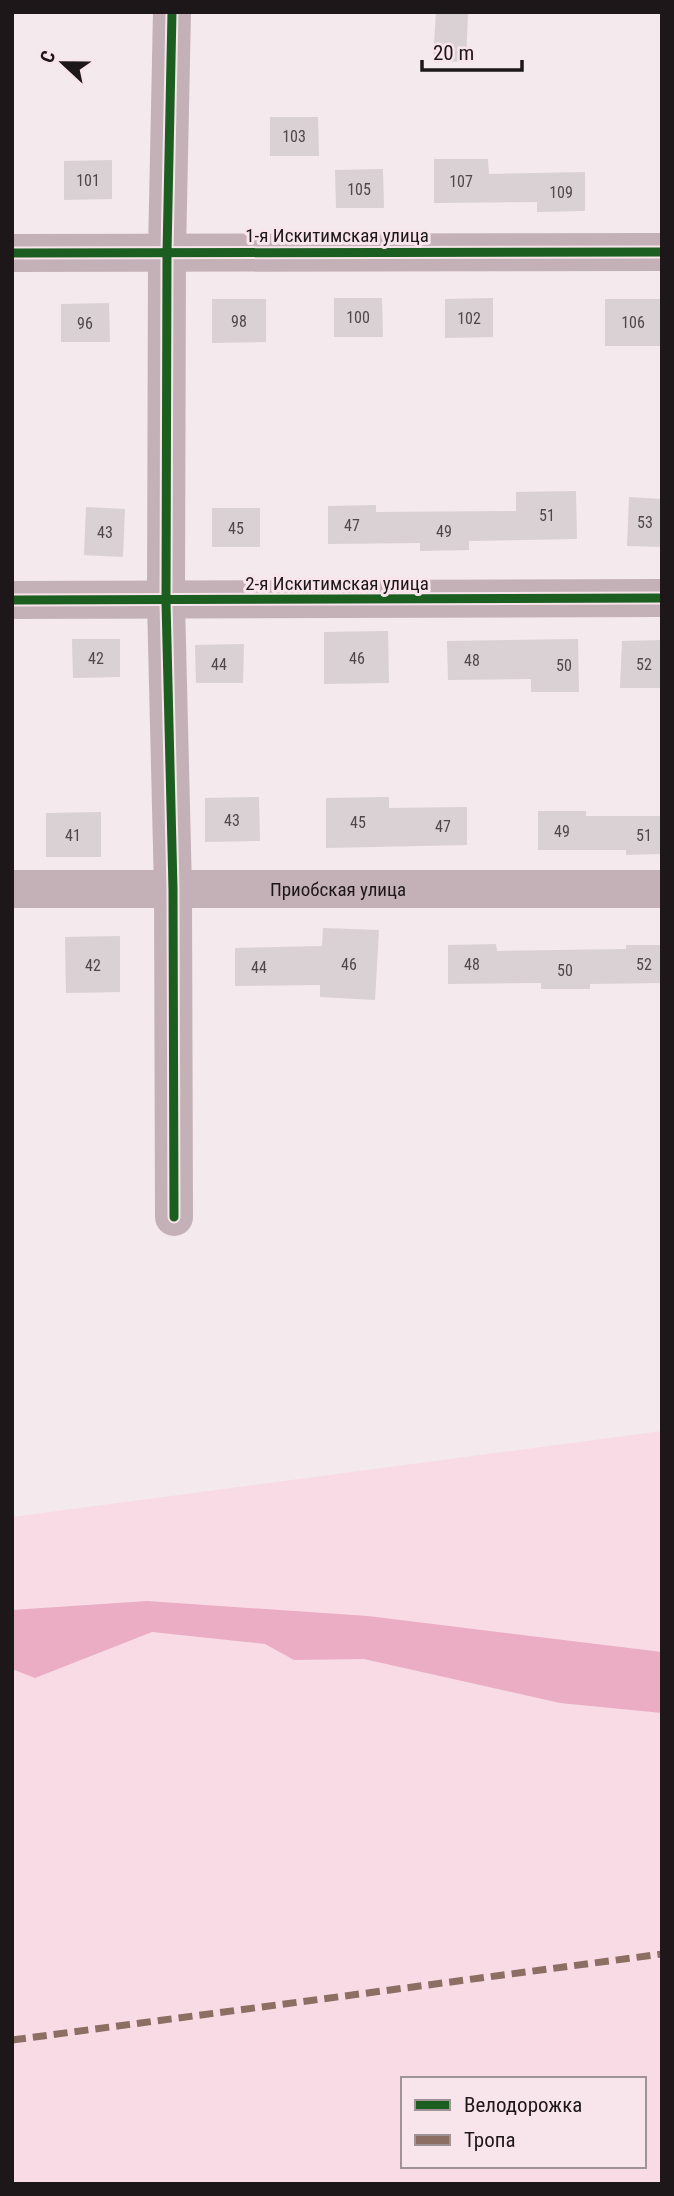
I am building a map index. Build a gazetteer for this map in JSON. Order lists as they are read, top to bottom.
{
  "streets": {
    "street": ["1-я Искитимская улица", "2-я Искитимская улица", "Приобская улица"]
  },
  "house_numbers": [
    "103",
    "101",
    "107",
    "105",
    "109",
    "100",
    "102",
    "98",
    "106",
    "96",
    "51",
    "53",
    "47",
    "45",
    "49",
    "43",
    "42",
    "46",
    "48",
    "44",
    "52",
    "50",
    "43",
    "45",
    "47",
    "49",
    "41",
    "51",
    "46",
    "48",
    "52",
    "42",
    "44",
    "50"
  ],
  "legend": ["Велодорожка", "Тропа"],
  "scale_bar": "20 m",
  "north": "left"
}
